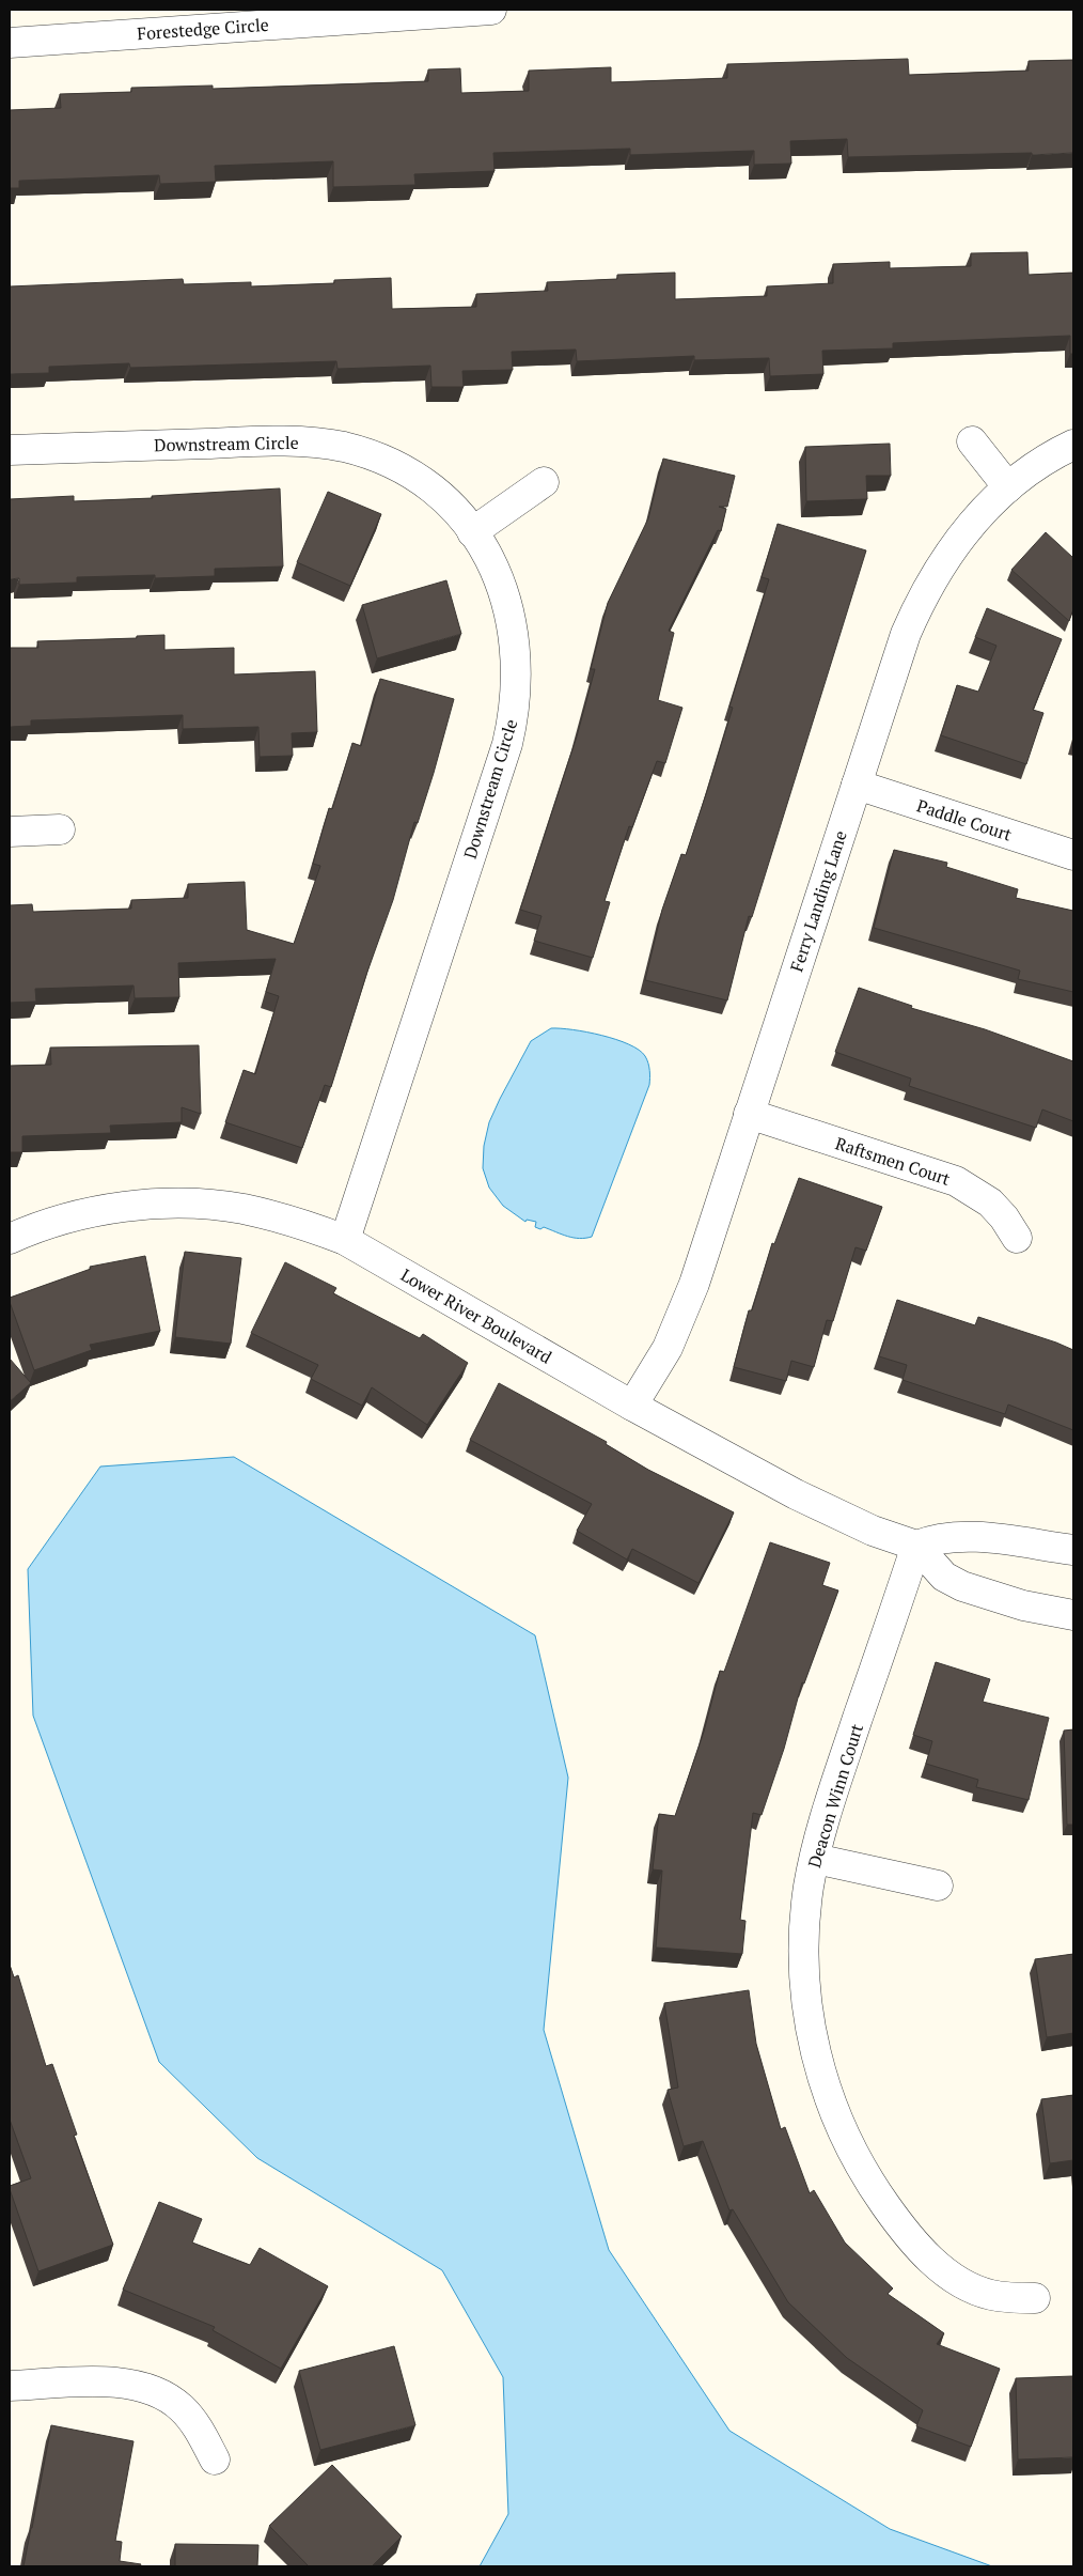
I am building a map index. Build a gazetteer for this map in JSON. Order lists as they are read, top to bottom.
{
  "streets": {
    "street": [
      "Forestedge Circle",
      "Downstream Circle",
      "Paddle Court",
      "Ferry Landing Lane",
      "Raftsmen Court",
      "Lower River Boulevard",
      "Deacon Winn Court"
    ]
  },
  "crossings": [
    ["Downstream Circle", "Lower River Boulevard"],
    ["Paddle Court", "Ferry Landing Lane"],
    ["Ferry Landing Lane", "Raftsmen Court"],
    ["Ferry Landing Lane", "Lower River Boulevard"],
    ["Lower River Boulevard", "Deacon Winn Court"]
  ]
}
